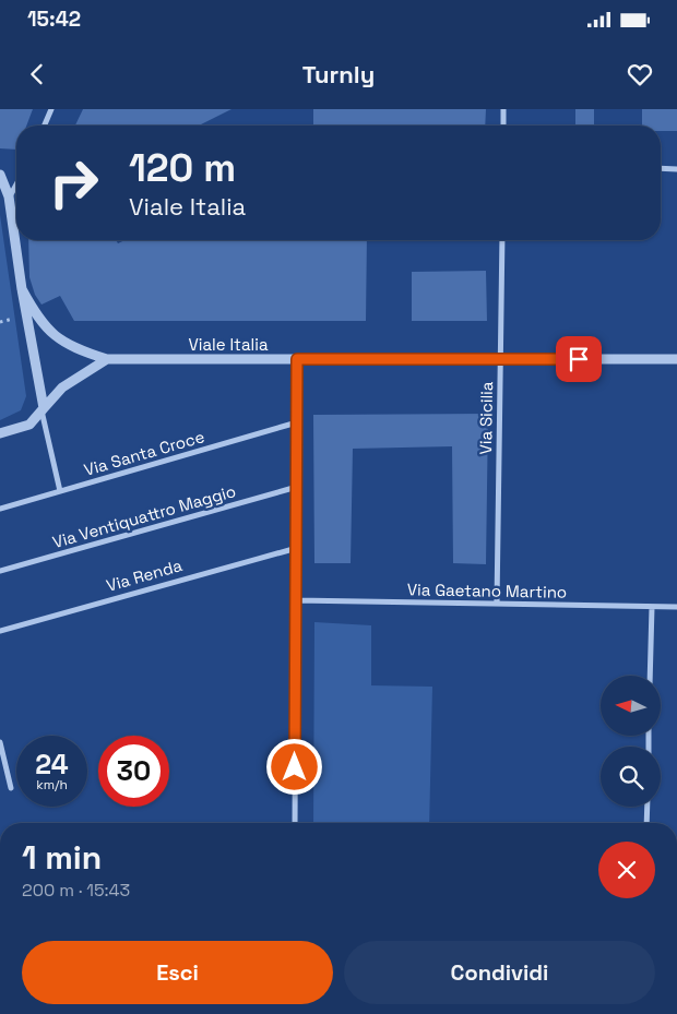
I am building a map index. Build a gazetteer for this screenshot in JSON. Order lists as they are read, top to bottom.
{
  "streets": {
    "street": [
      "Viale Italia",
      "Via Sicilia",
      "Via Santa Croce",
      "Via Ventiquattro Maggio",
      "Via Renda",
      "Via Gaetano Martino"
    ]
  },
  "crossings": [
    ["Viale Italia", "Via Sicilia"],
    ["Via Sicilia", "Via Gaetano Martino"]
  ],
  "north": "left",
  "page": {
    "status": "15:42",
    "header": "Turnly",
    "turn": ["120 m", "Viale Italia"],
    "speed": "24 km/h",
    "limit": "30",
    "heading": ["1 min", "200 m · 15:43"],
    "buttons": ["Esci", "Condividi"]
  }
}
